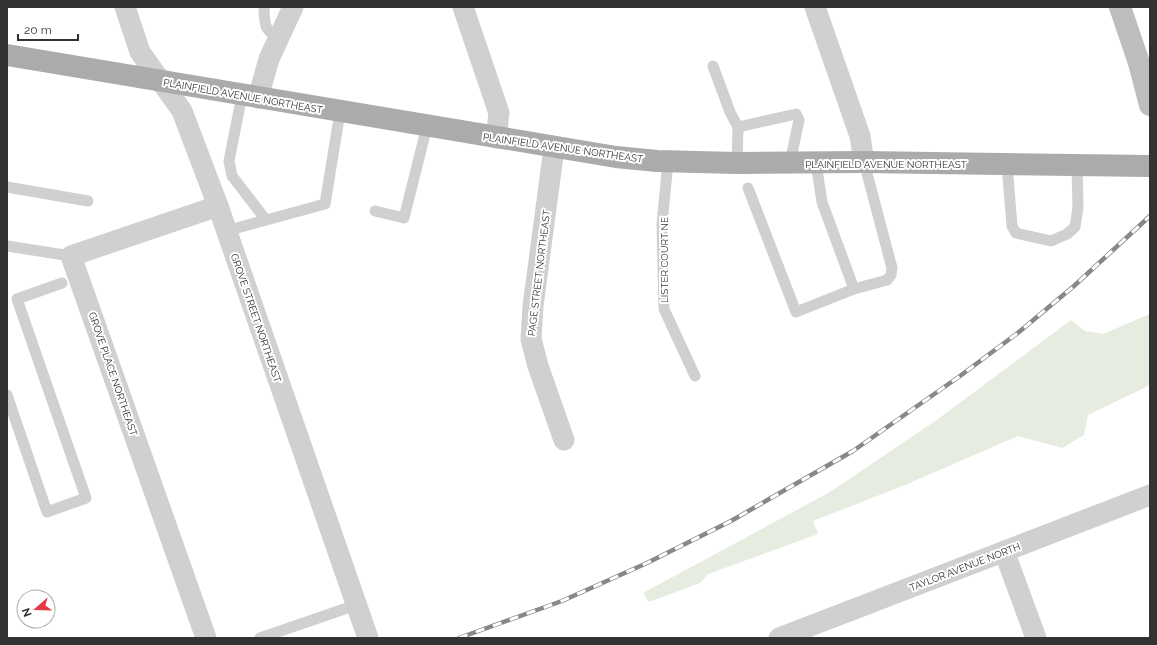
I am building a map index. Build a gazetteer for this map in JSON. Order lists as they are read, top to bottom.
{
  "streets": {
    "main road": ["PLAINFIELD AVENUE NORTHEAST"],
    "street": [
      "PAGE STREET NORTHEAST",
      "GROVE STREET NORTHEAST",
      "GROVE PLACE NORTHEAST",
      "TAYLOR AVENUE NORTH"
    ],
    "lane": ["LISTER COURT NE"]
  },
  "crossings": [
    ["PLAINFIELD AVENUE NORTHEAST", "LISTER COURT NE"],
    ["PLAINFIELD AVENUE NORTHEAST", "PAGE STREET NORTHEAST"],
    ["PLAINFIELD AVENUE NORTHEAST", "GROVE STREET NORTHEAST"]
  ],
  "scale_bar": "20 m",
  "north": "left"
}
